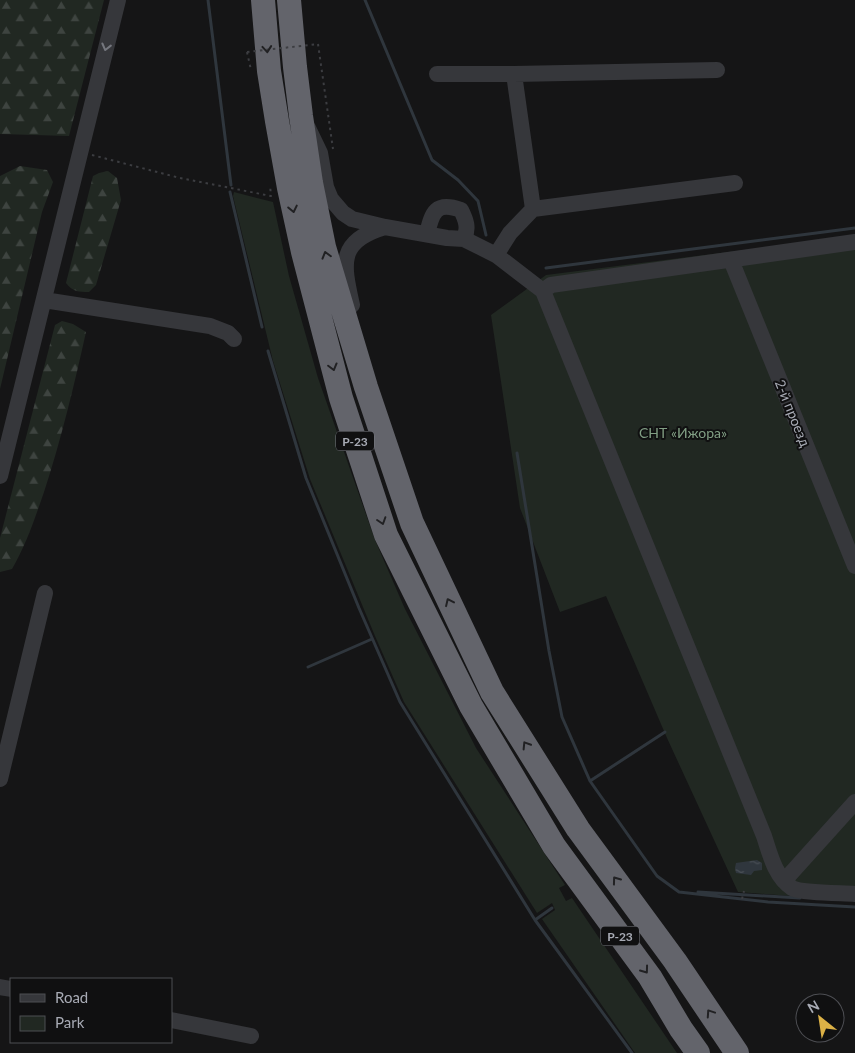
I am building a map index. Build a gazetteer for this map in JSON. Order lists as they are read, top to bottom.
{
  "streets": {
    "highway": ["Р-23"],
    "street": ["2-й проезд"]
  },
  "parks": ["СНТ «Ижора»"],
  "legend": ["Road", "Park"],
  "north": "top left"
}
